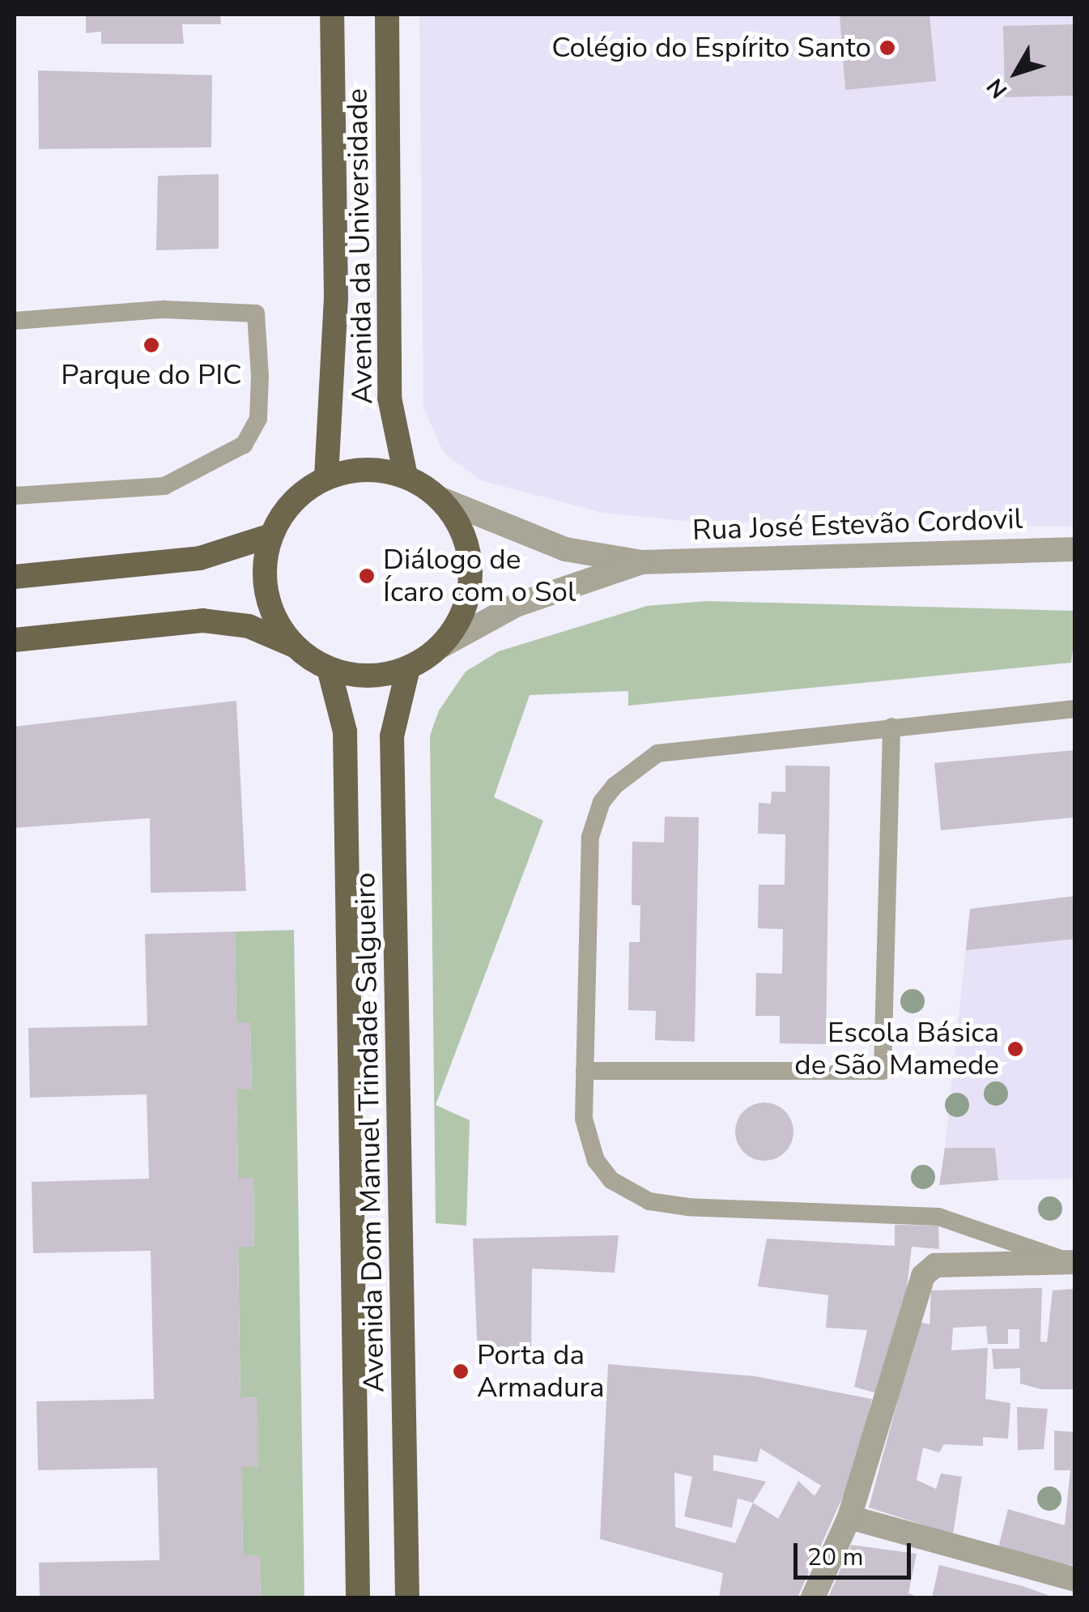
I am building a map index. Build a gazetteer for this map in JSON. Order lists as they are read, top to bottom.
{
  "streets": {
    "main road": ["Avenida da Universidade", "Avenida Dom Manuel Trindade Salgueiro"],
    "street": ["Rua José Estevão Cordovil"]
  },
  "crossings": [
    ["Avenida da Universidade", "Rua José Estevão Cordovil"],
    ["Avenida da Universidade", "Avenida Dom Manuel Trindade Salgueiro"],
    ["Rua José Estevão Cordovil", "Avenida Dom Manuel Trindade Salgueiro"]
  ],
  "places": [
    "Colégio do Espírito Santo",
    "Parque do PIC",
    "Diálogo de Ícaro com o Sol",
    "Escola Básica de São Mamede",
    "Porta da Armadura"
  ],
  "scale_bar": "20 m",
  "north": "bottom left"
}
